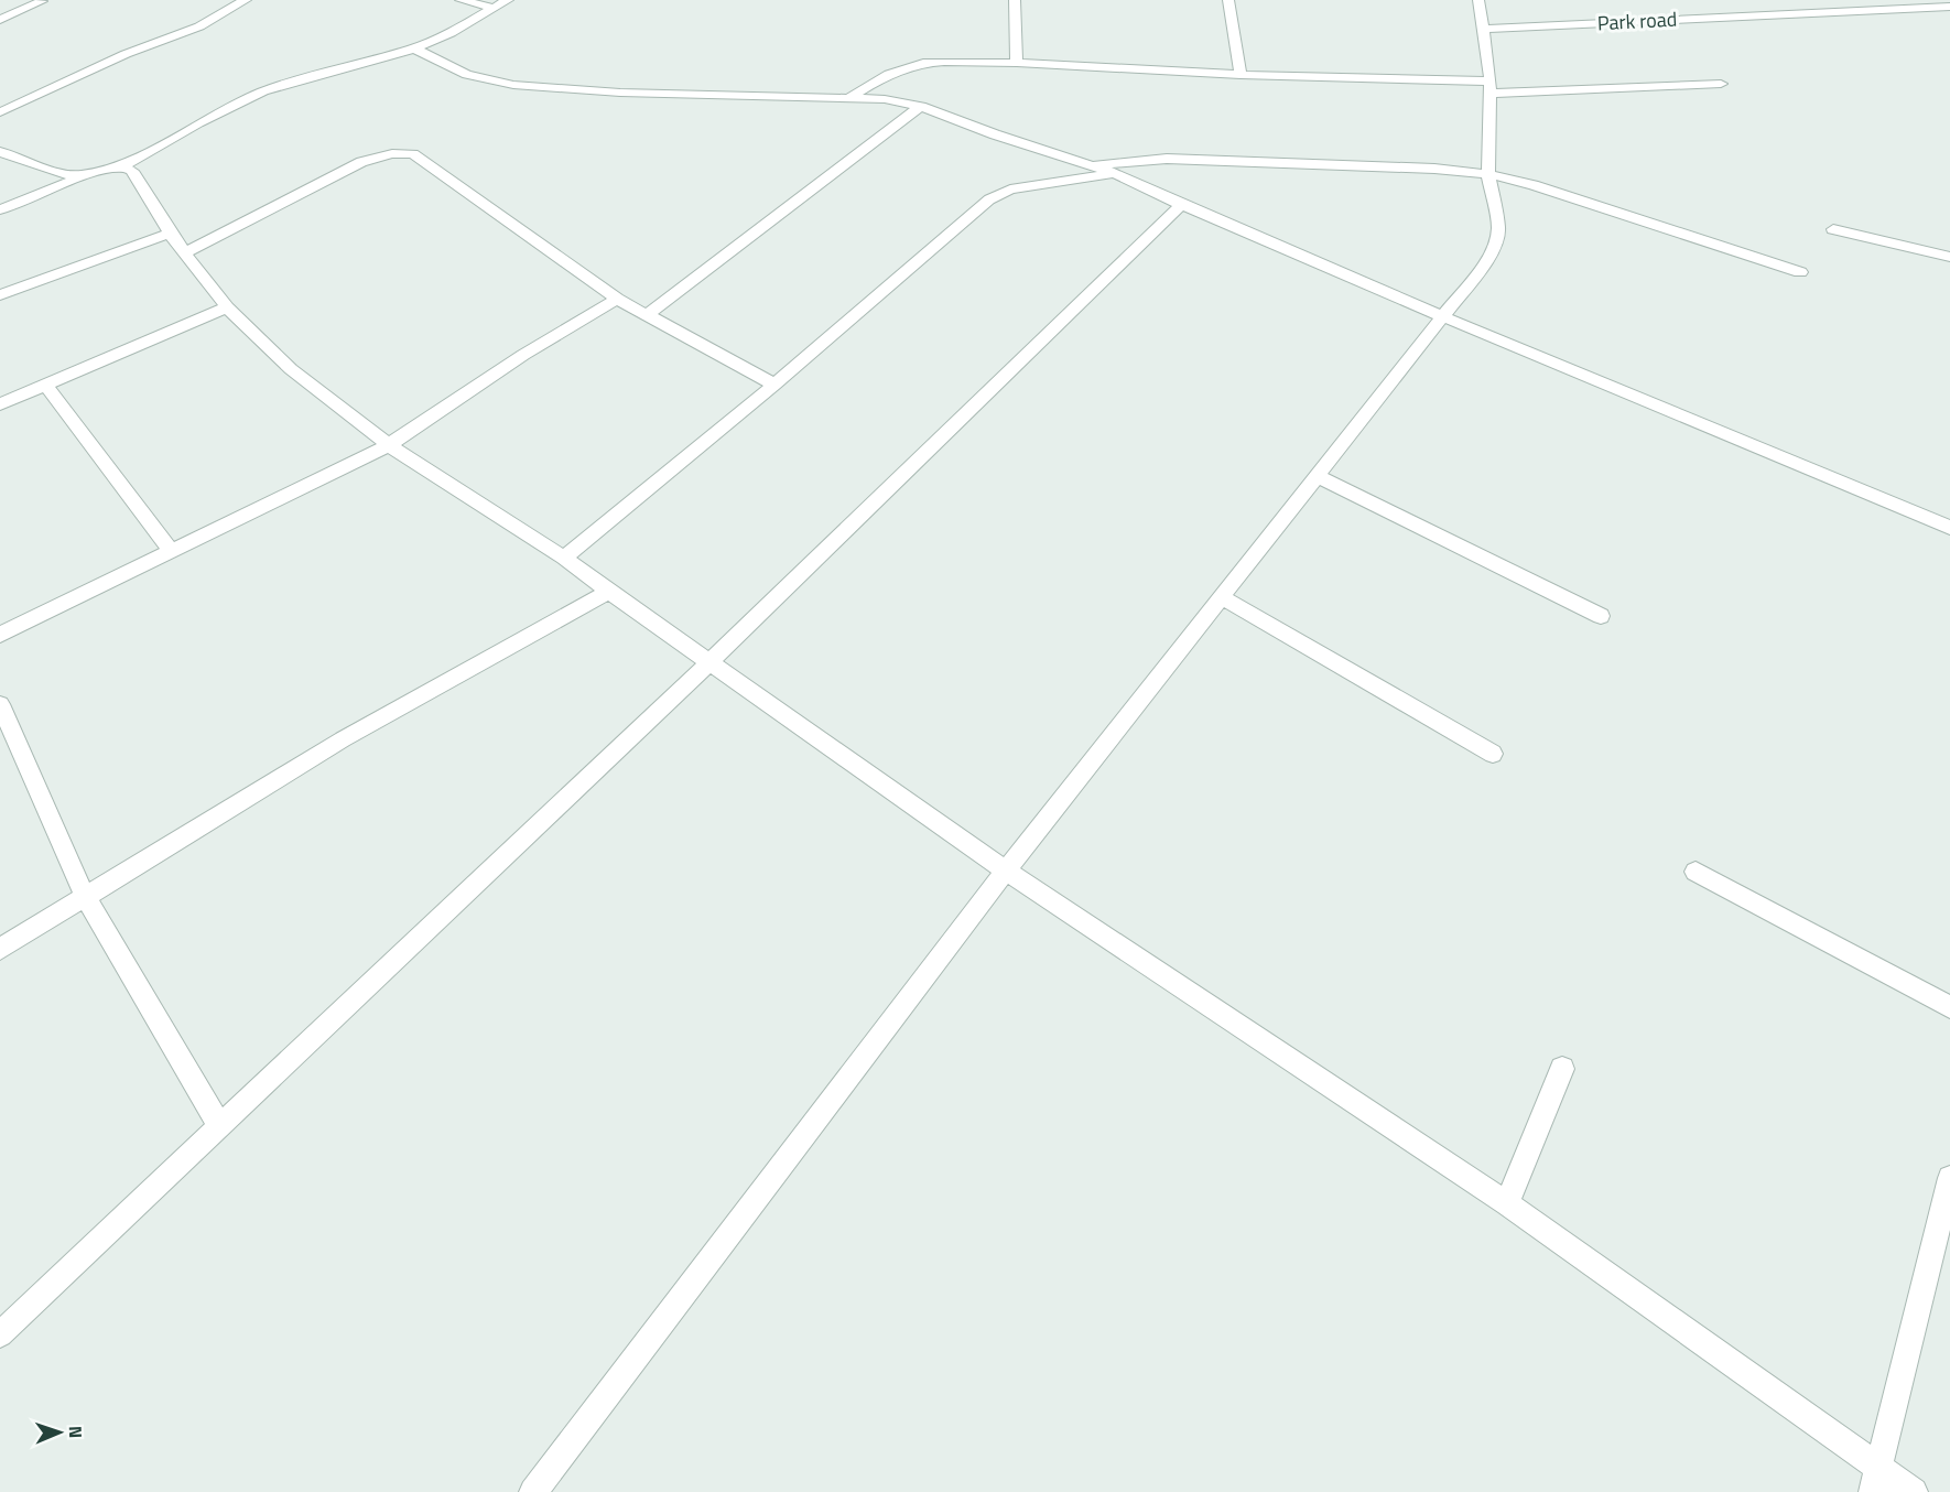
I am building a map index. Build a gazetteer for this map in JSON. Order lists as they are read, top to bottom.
{
  "streets": {
    "street": ["Park road"]
  },
  "north": "right"
}
